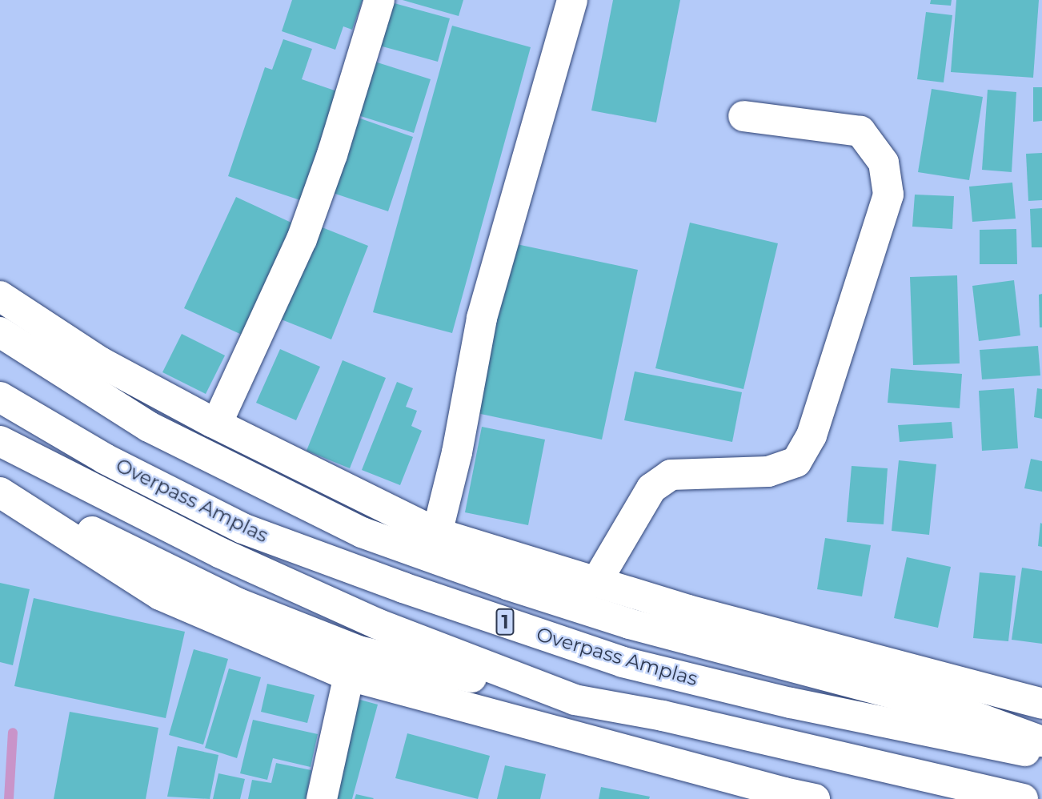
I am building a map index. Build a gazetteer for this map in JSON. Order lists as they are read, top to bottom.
{
  "streets": {
    "main road": ["Overpass Amplas", "1"]
  }
}
